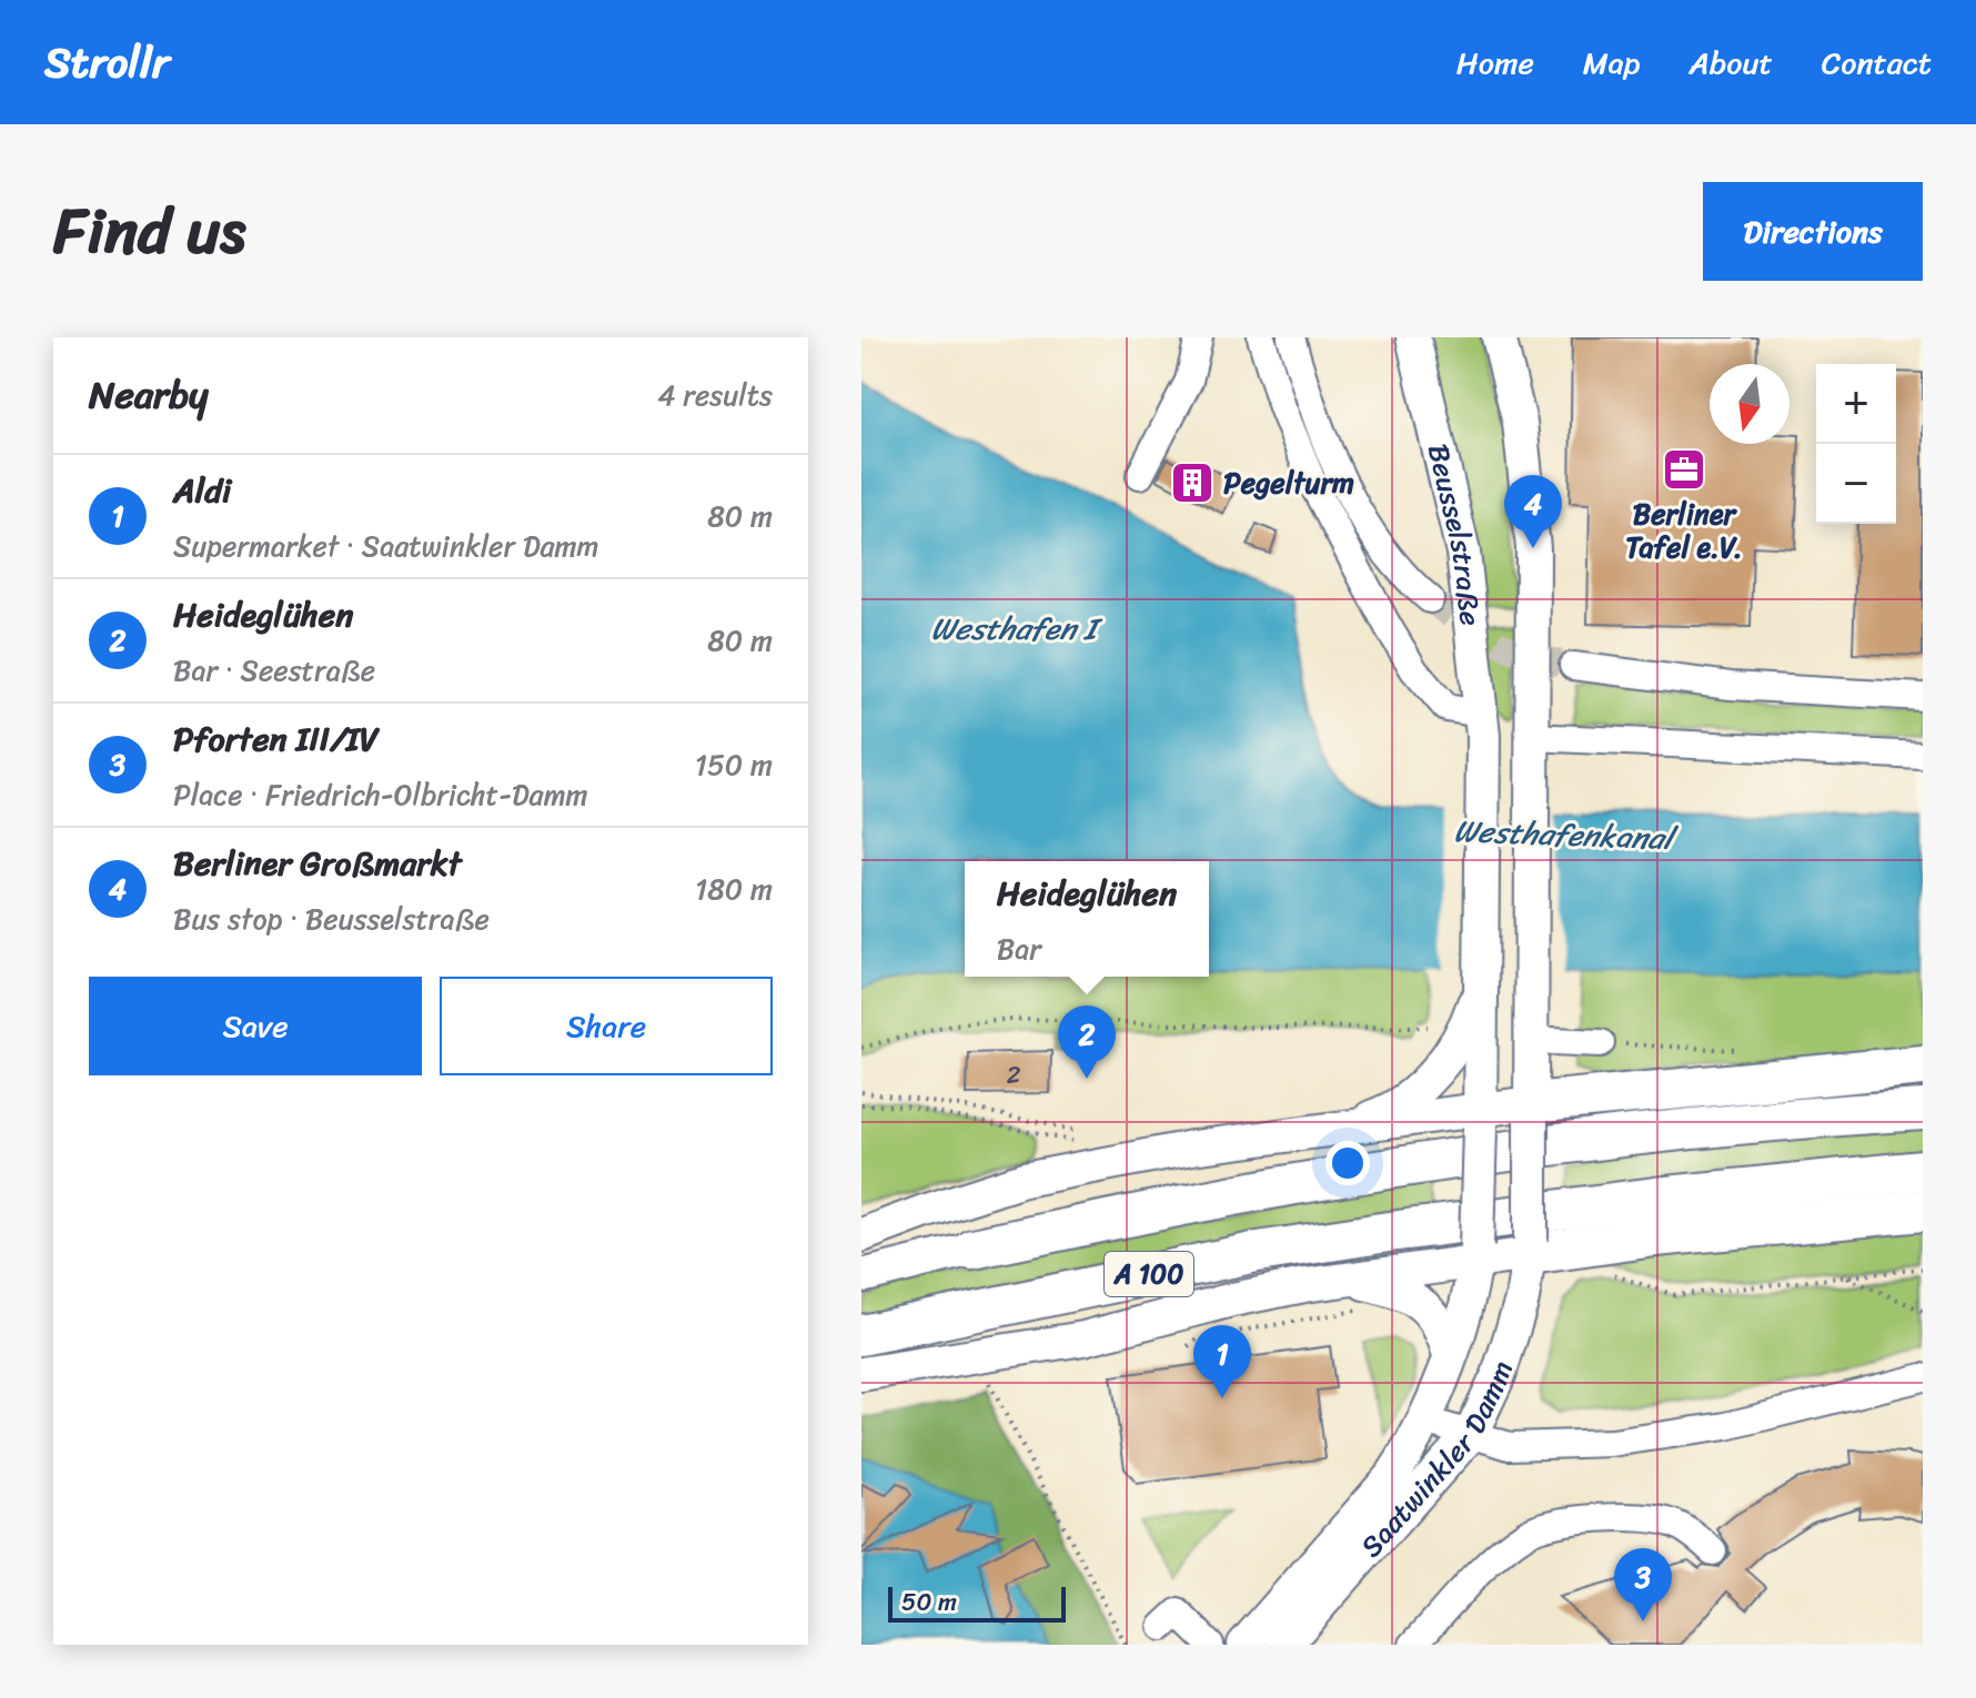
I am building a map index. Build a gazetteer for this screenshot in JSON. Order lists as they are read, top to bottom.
{
  "streets": {
    "highway": ["A 100"],
    "main road": ["Beusselstraße", "Saatwinkler Damm"]
  },
  "crossings": [
    ["Beusselstraße", "Saatwinkler Damm"]
  ],
  "water": ["Westhafen I", "Westhafenkanal"],
  "places": {
    "office": ["Berliner Tafel e.V."],
    "building": ["Pegelturm"]
  },
  "house_numbers": ["2"],
  "scale_bar": "50 m",
  "north": "bottom",
  "page": {
    "header": "Strollr",
    "nav": [
      "Home",
      "Map",
      "About",
      "Contact"
    ],
    "title": "Find us",
    "buttons": [
      "Directions",
      ["Save", "Share"]
    ],
    "heading": ["Nearby", "4 results"],
    "map_buttons": ["+", "−"],
    "list": [
      {
        "mark": "1",
        "name": "Aldi",
        "note": "Supermarket · Saatwinkler Damm",
        "value": "80 m"
      },
      {
        "mark": "2",
        "name": "Heideglühen",
        "note": "Bar · Seestraße",
        "value": "80 m"
      },
      {
        "mark": "3",
        "name": "Pforten III/IV",
        "note": "Place · Friedrich-Olbricht-Damm",
        "value": "150 m"
      },
      {
        "mark": "4",
        "name": "Berliner Großmarkt",
        "note": "Bus stop · Beusselstraße",
        "value": "180 m"
      }
    ],
    "pins": [
      "4",
      "2",
      "1",
      "3"
    ],
    "popup": ["Heideglühen", "Bar"],
    "scale": "50 m"
  }
}
